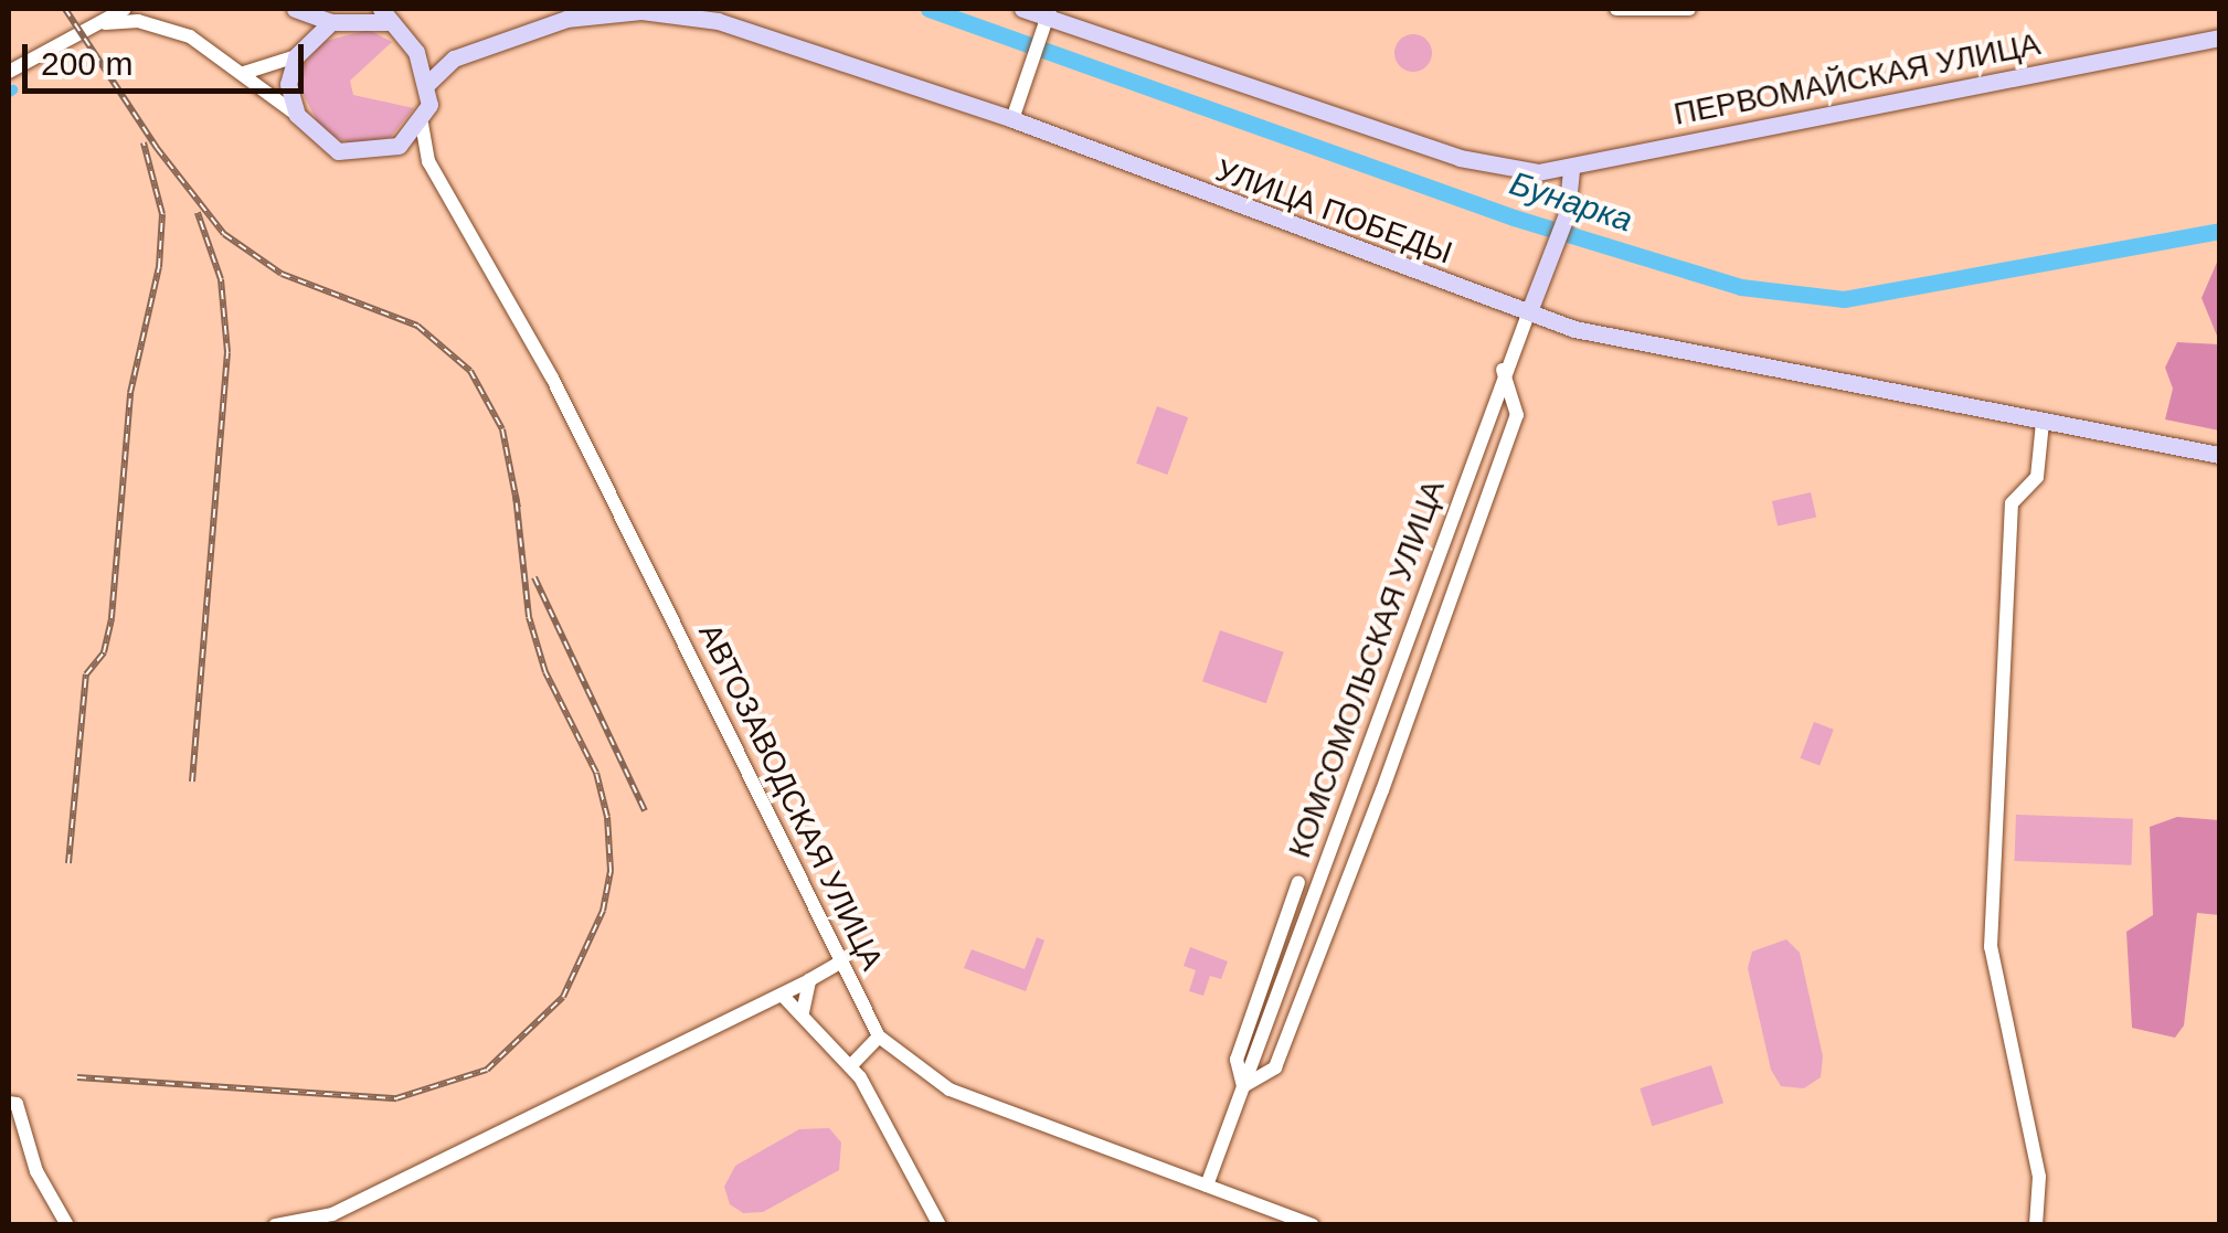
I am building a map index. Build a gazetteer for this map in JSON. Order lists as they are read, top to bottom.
{
  "streets": {
    "main road": ["ПЕРВОМАЙСКАЯ УЛИЦА", "УЛИЦА ПОБЕДЫ", "КОМСОМОЛЬСКАЯ УЛИЦА"],
    "street": ["АВТОЗАВОДСКАЯ УЛИЦА"]
  },
  "crossings": [
    ["ПЕРВОМАЙСКАЯ УЛИЦА", "КОМСОМОЛЬСКАЯ УЛИЦА"],
    ["УЛИЦА ПОБЕДЫ", "КОМСОМОЛЬСКАЯ УЛИЦА"],
    ["КОМСОМОЛЬСКАЯ УЛИЦА", "АВТОЗАВОДСКАЯ УЛИЦА"]
  ],
  "water": ["Бунарка"],
  "scale_bar": "200 m"
}
